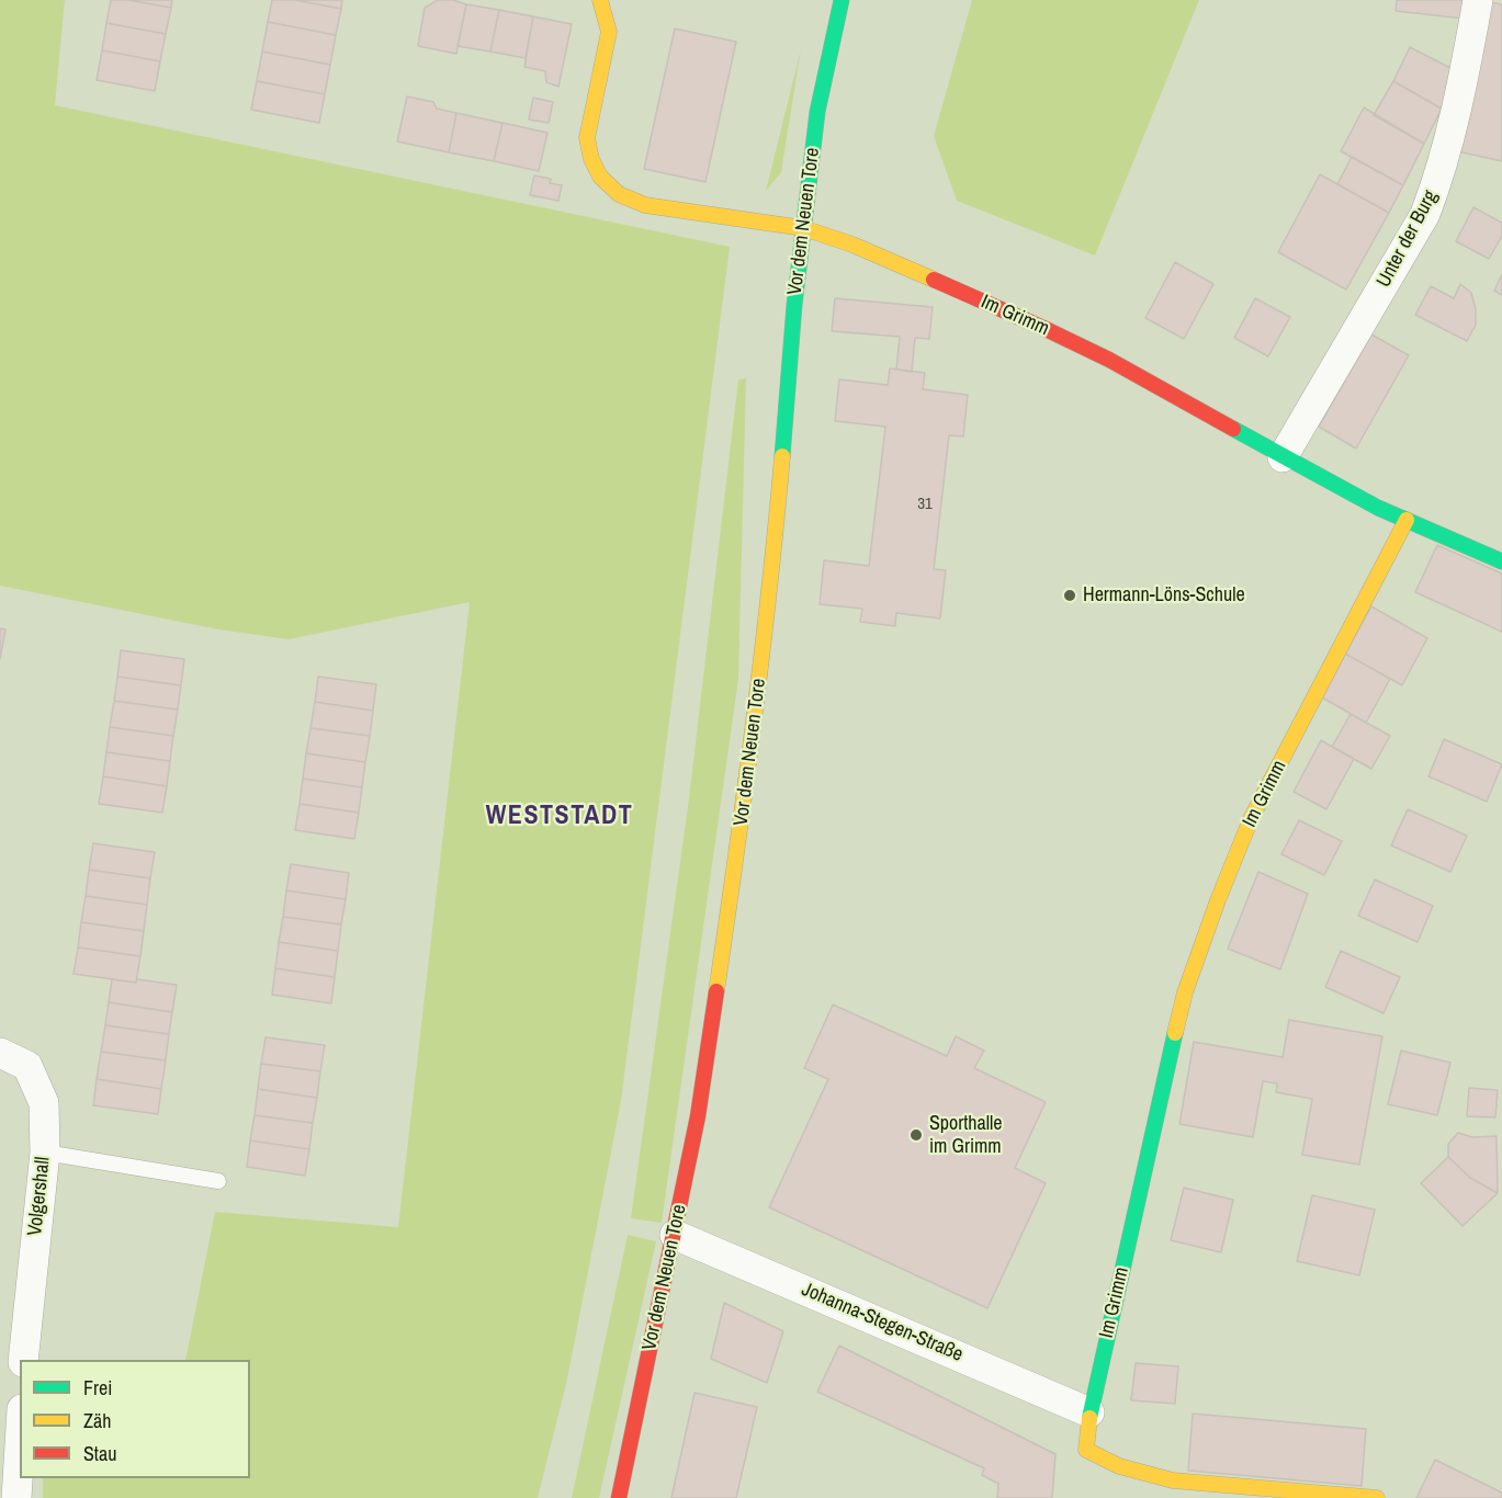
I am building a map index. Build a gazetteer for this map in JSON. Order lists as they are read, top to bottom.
{
  "streets": {
    "street": [
      "Vor dem Neuen Tore",
      "Unter der Burg",
      "Im Grimm",
      "Volgershall",
      "Johanna-Stegen-Straße"
    ]
  },
  "crossings": [
    ["Vor dem Neuen Tore", "Im Grimm"],
    ["Vor dem Neuen Tore", "Johanna-Stegen-Straße"],
    ["Unter der Burg", "Im Grimm"],
    ["Im Grimm", "Johanna-Stegen-Straße"]
  ],
  "districts": ["WESTSTADT"],
  "places": ["Hermann-Löns-Schule", "Sporthalle im Grimm"],
  "house_numbers": ["31"],
  "legend": ["Frei", "Zäh", "Stau"]
}
